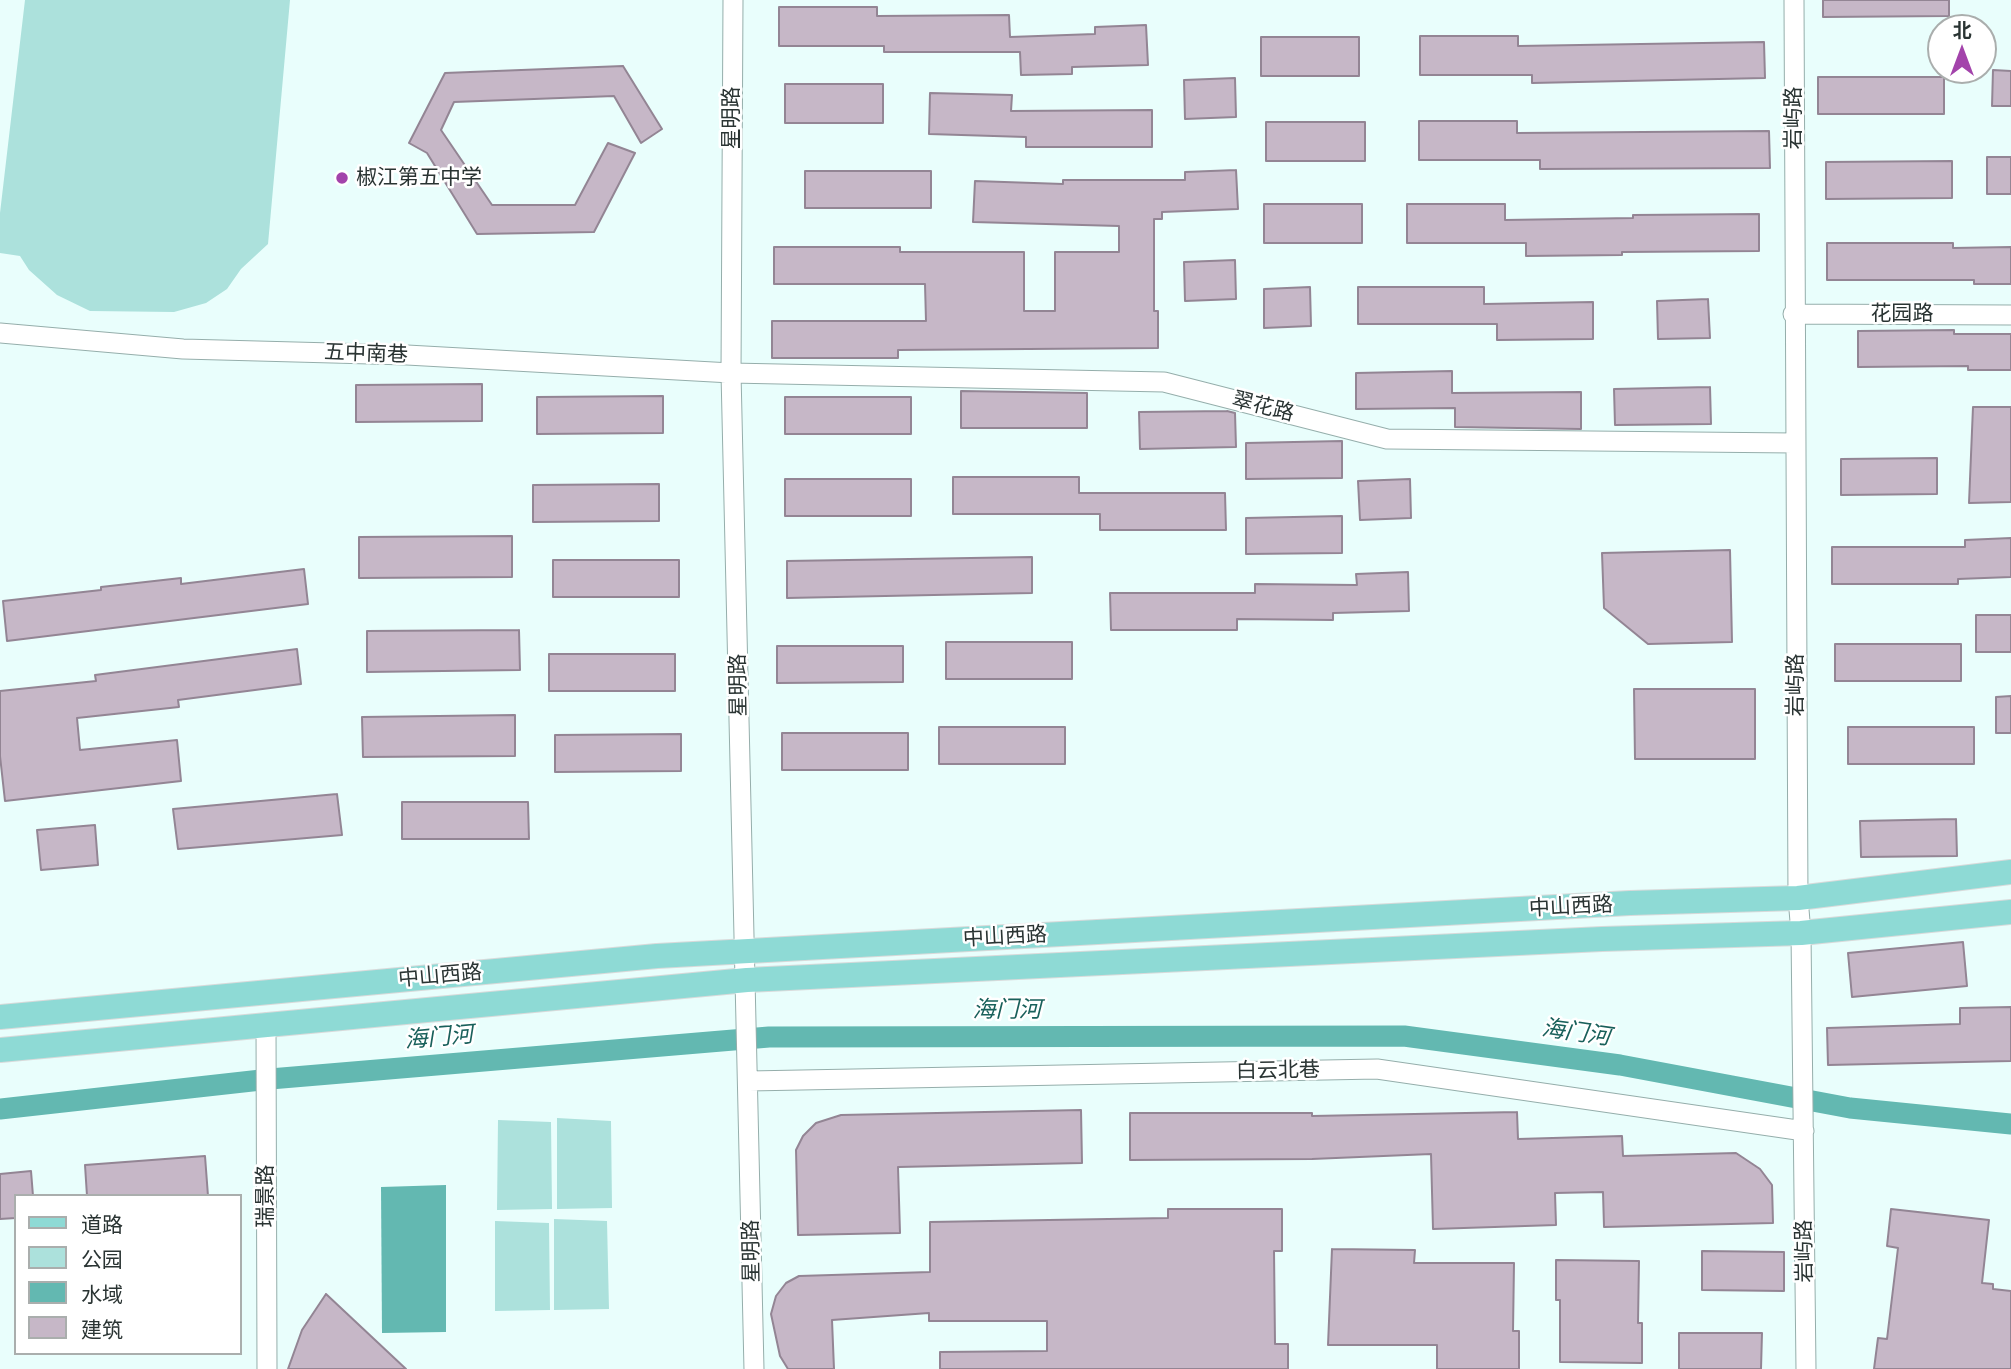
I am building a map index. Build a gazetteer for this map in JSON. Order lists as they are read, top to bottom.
{
  "streets": {
    "main road": ["中山西路"],
    "street": [
      "星明路",
      "岩屿路",
      "花园路",
      "五中南巷",
      "翠花路",
      "白云北巷",
      "瑞景路"
    ]
  },
  "crossings": [
    ["星明路", "五中南巷"],
    ["星明路", "翠花路"],
    ["星明路", "中山西路"],
    ["星明路", "白云北巷"],
    ["岩屿路", "花园路"],
    ["岩屿路", "翠花路"],
    ["岩屿路", "中山西路"],
    ["岩屿路", "白云北巷"],
    ["五中南巷", "翠花路"],
    ["中山西路", "瑞景路"]
  ],
  "water": ["海门河"],
  "places": ["椒江第五中学"],
  "legend": [
    "道路",
    "公园",
    "水域",
    "建筑"
  ],
  "north": "top"
}
